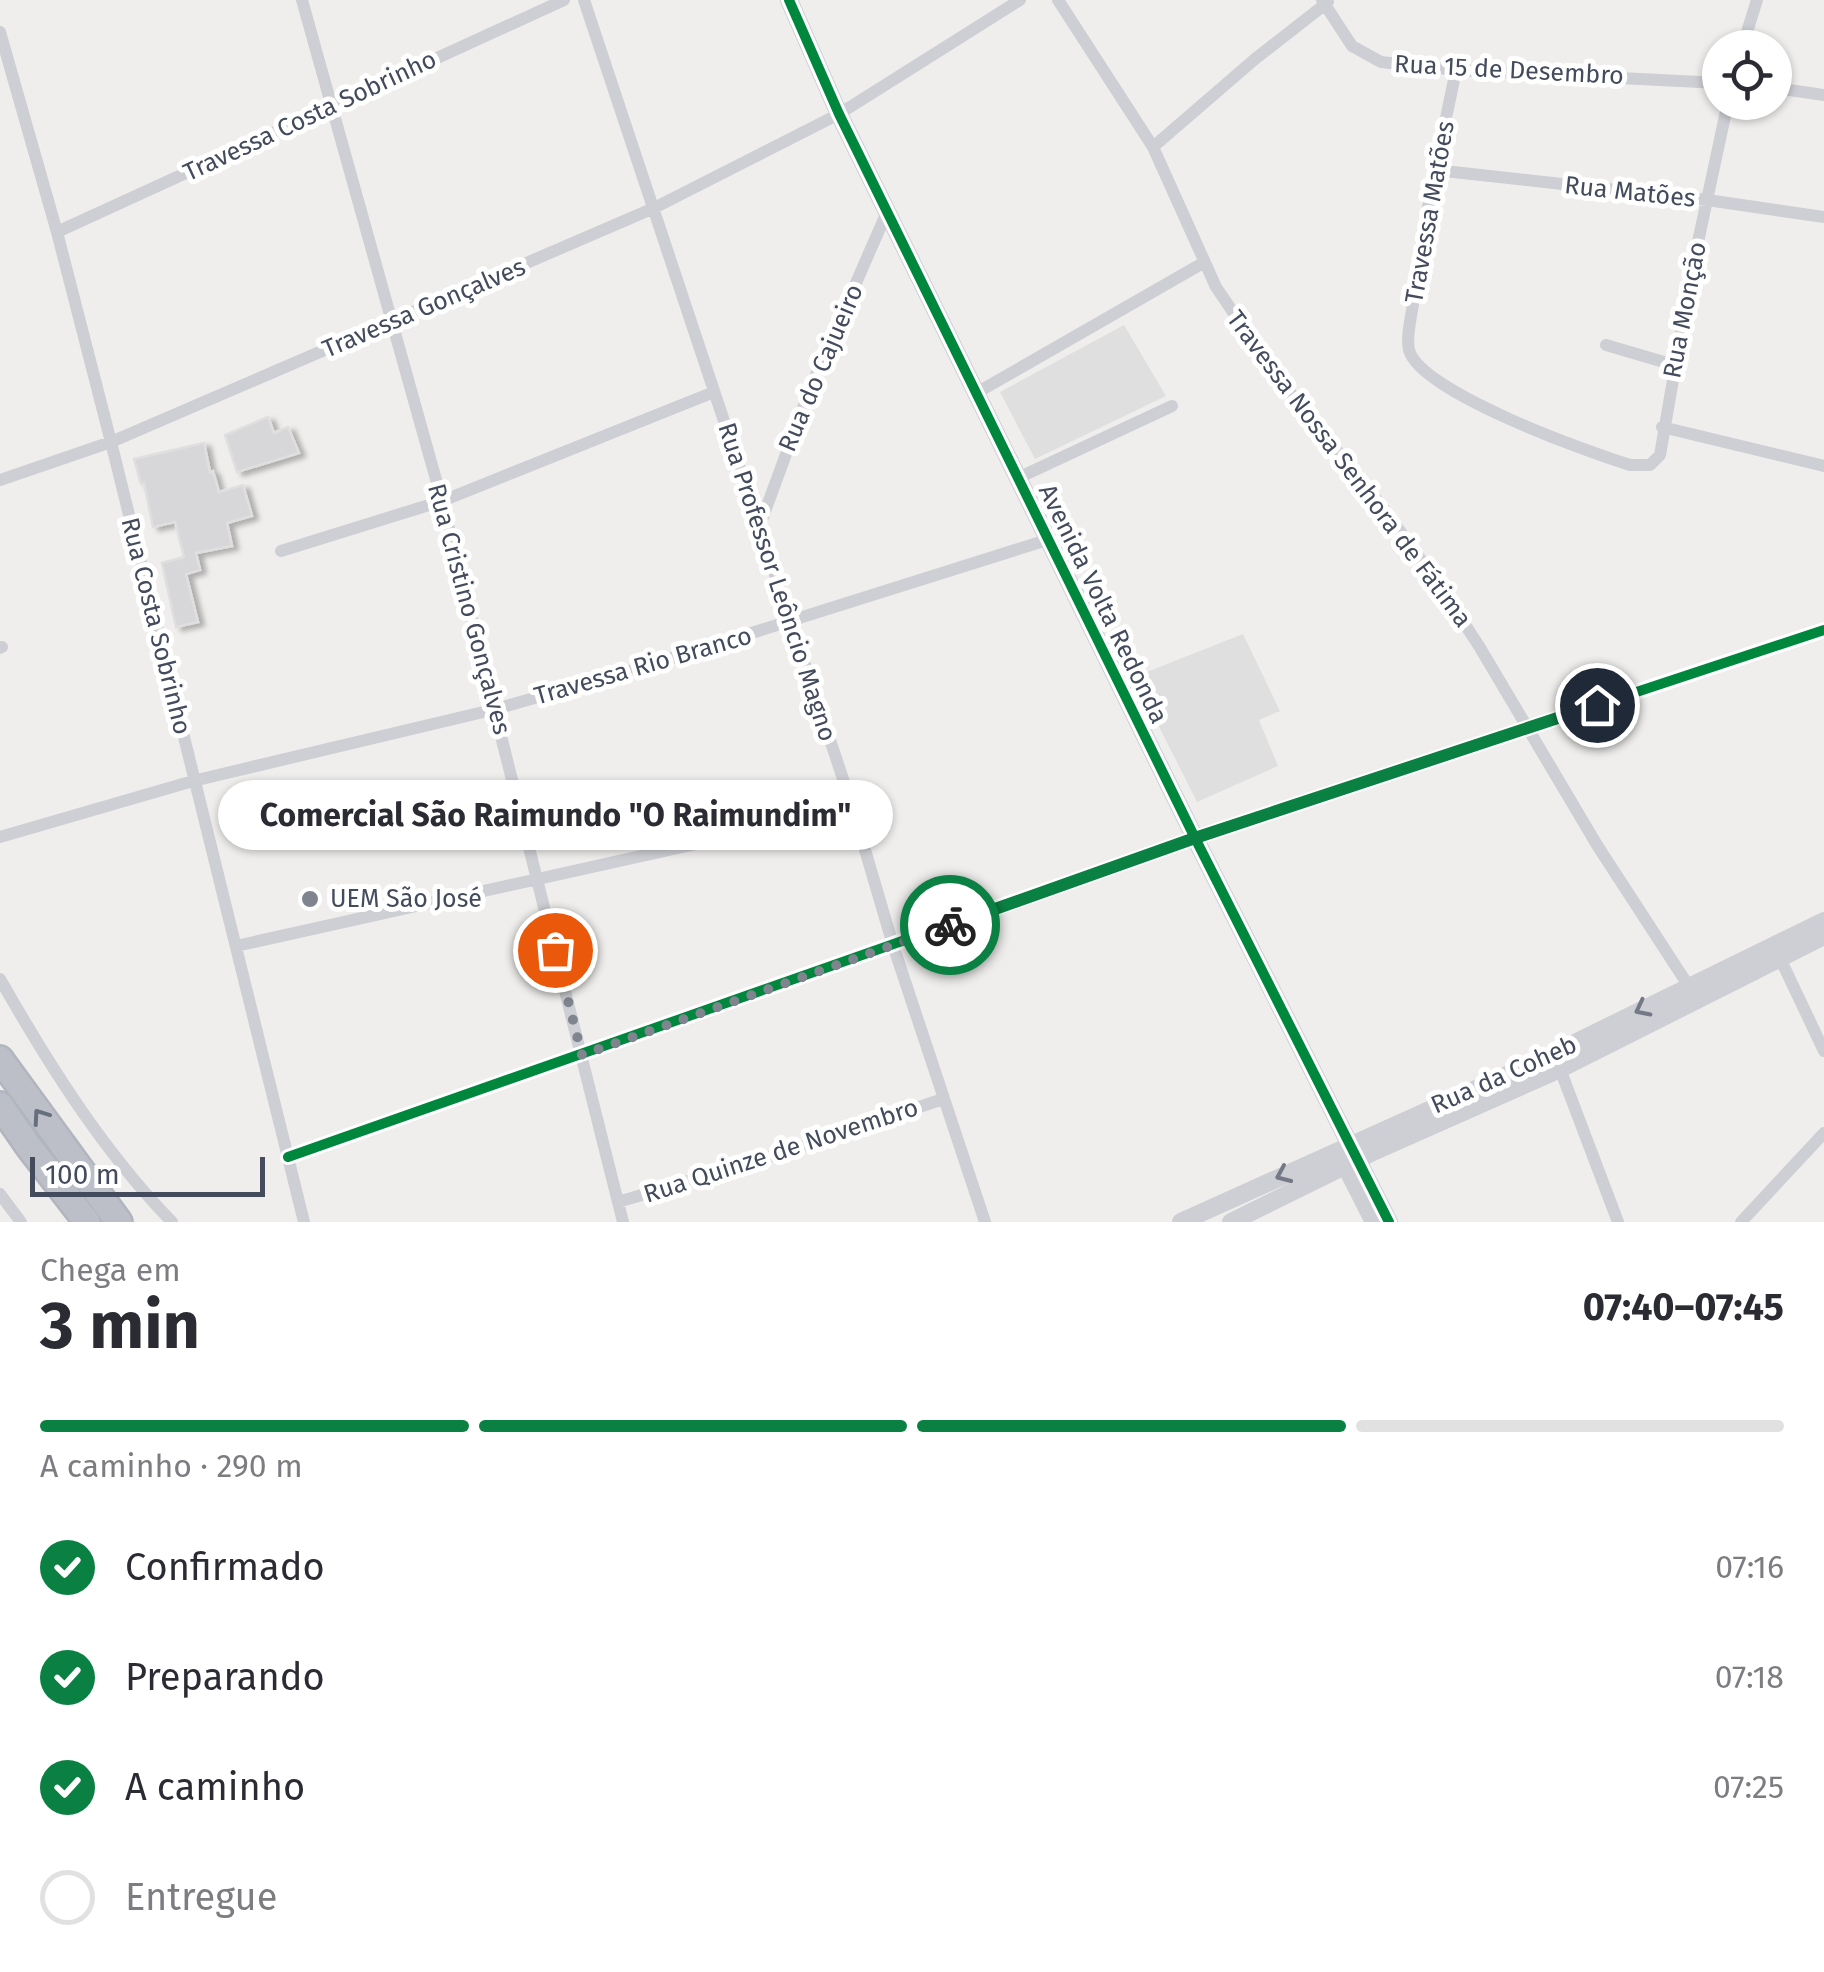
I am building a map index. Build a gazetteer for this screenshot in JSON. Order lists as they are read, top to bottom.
{
  "streets": {
    "street": [
      "Rua 15 de Desembro",
      "Travessa Costa Sobrinho",
      "Rua Matões",
      "Travessa Matões",
      "Travessa Gonçalves",
      "Rua Monção",
      "Rua do Cajueiro",
      "Travessa Nossa Senhora de Fátima",
      "Rua Professor Leôncio Magno",
      "Avenida Volta Redonda",
      "Rua Cristino Gonçalves",
      "Rua Costa Sobrinho",
      "Travessa Rio Branco",
      "Rua da Coheb",
      "Rua Quinze de Novembro"
    ]
  },
  "crossings": [
    ["Rua 15 de Desembro", "Travessa Matões"],
    ["Travessa Costa Sobrinho", "Rua Cristino Gonçalves"],
    ["Travessa Costa Sobrinho", "Rua Costa Sobrinho"],
    ["Rua Matões", "Travessa Matões"],
    ["Rua Matões", "Rua Monção"],
    ["Travessa Matões", "Rua Monção"],
    ["Travessa Gonçalves", "Rua Professor Leôncio Magno"],
    ["Travessa Gonçalves", "Avenida Volta Redonda"],
    ["Travessa Gonçalves", "Rua Cristino Gonçalves"],
    ["Travessa Gonçalves", "Rua Costa Sobrinho"],
    ["Rua do Cajueiro", "Rua Professor Leôncio Magno"],
    ["Rua do Cajueiro", "Avenida Volta Redonda"],
    ["Travessa Nossa Senhora de Fátima", "Rua da Coheb"],
    ["Rua Professor Leôncio Magno", "Travessa Rio Branco"],
    ["Rua Professor Leôncio Magno", "Rua Quinze de Novembro"],
    ["Avenida Volta Redonda", "Travessa Rio Branco"],
    ["Avenida Volta Redonda", "Rua da Coheb"],
    ["Rua Cristino Gonçalves", "Travessa Rio Branco"],
    ["Rua Cristino Gonçalves", "Rua Quinze de Novembro"],
    ["Rua Costa Sobrinho", "Travessa Rio Branco"]
  ],
  "places": ["UEM São José", "Comercial São Raimundo \"O Raimundim\""],
  "scale_bar": "100 m",
  "page": {
    "bubble": "Comercial São Raimundo \"O Raimundim\"",
    "scale": "100 m",
    "heading": ["3 min", "Chega em", "07:40–07:45"],
    "bar": "A caminho · 290 m",
    "list": [
      ["Confirmado", "07:16"],
      ["Preparando", "07:18"],
      ["A caminho", "07:25"],
      "Entregue"
    ]
  }
}
